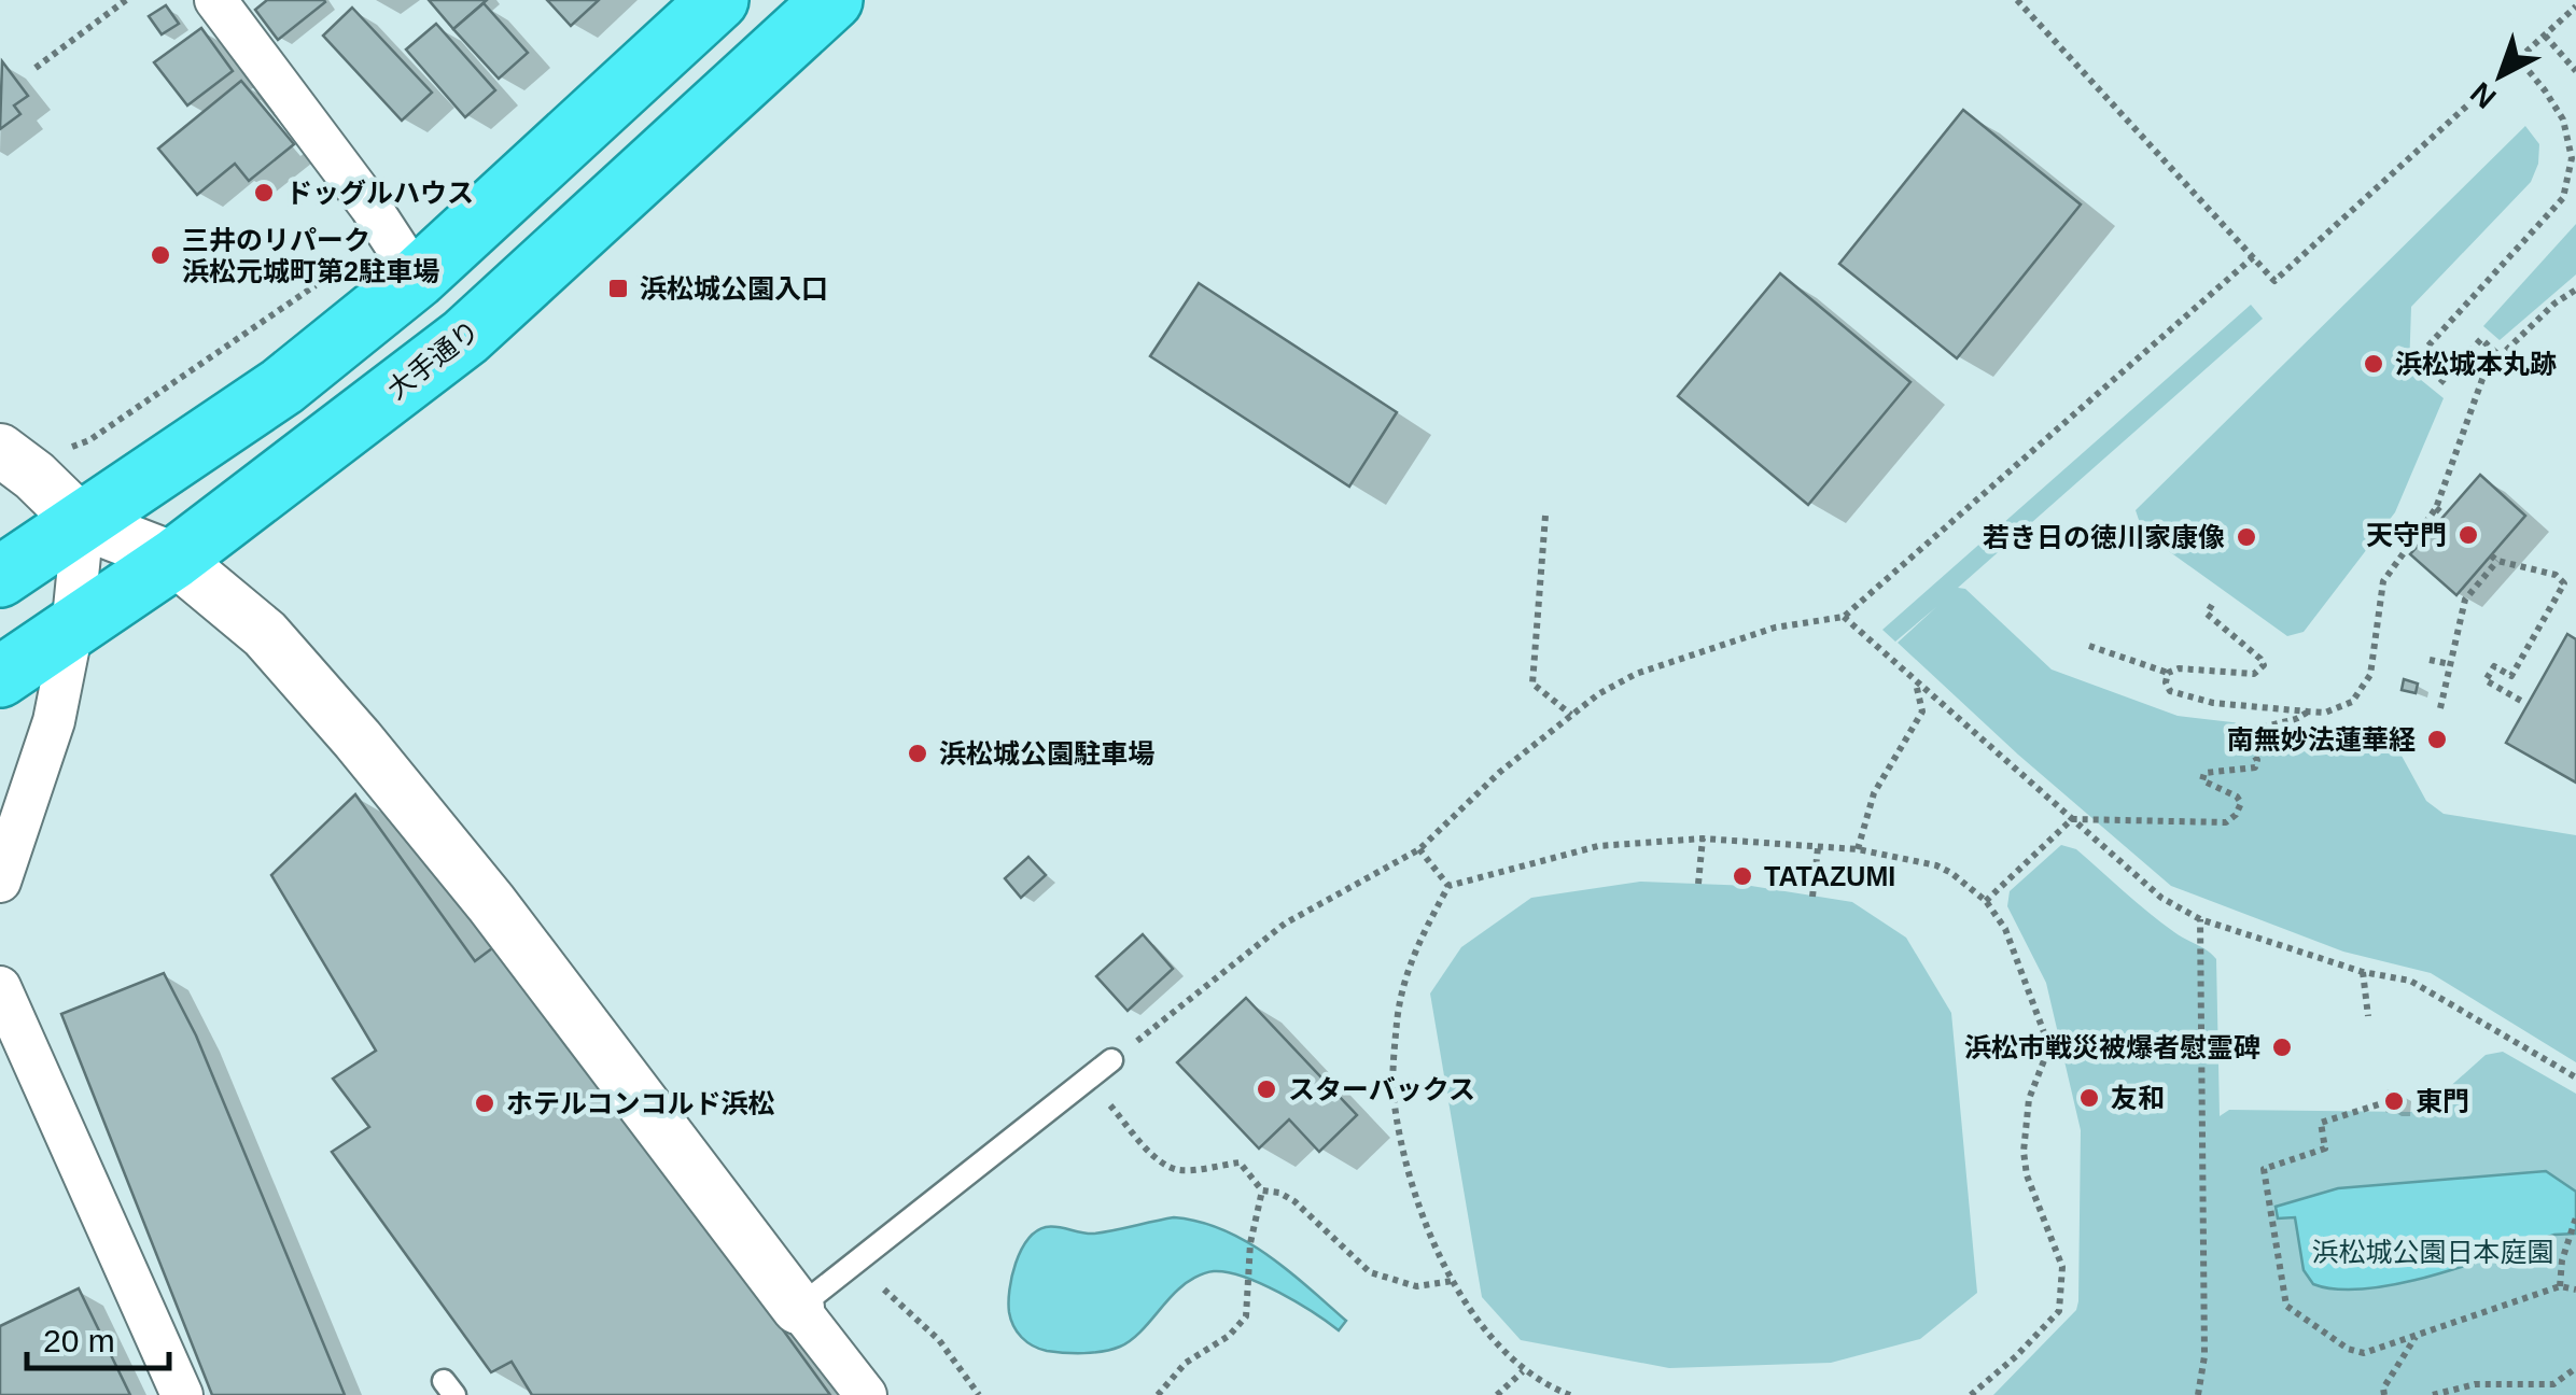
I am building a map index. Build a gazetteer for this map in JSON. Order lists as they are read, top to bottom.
{
  "streets": {
    "highway": ["大手通り"]
  },
  "parks": ["浜松城公園日本庭園"],
  "places": {
    "other": [
      "ドッグルハウス",
      "三井のリパーク 浜松元城町第2駐車場",
      "浜松城本丸跡",
      "天守門",
      "若き日の徳川家康像",
      "南無妙法蓮華経",
      "浜松城公園駐車場",
      "TATAZUMI",
      "浜松市戦災被爆者慰霊碑",
      "スターバックス",
      "友和",
      "東門",
      "ホテルコンコルド浜松"
    ],
    "transit": ["浜松城公園入口"]
  },
  "scale_bar": "20 m",
  "north": "bottom left"
}
